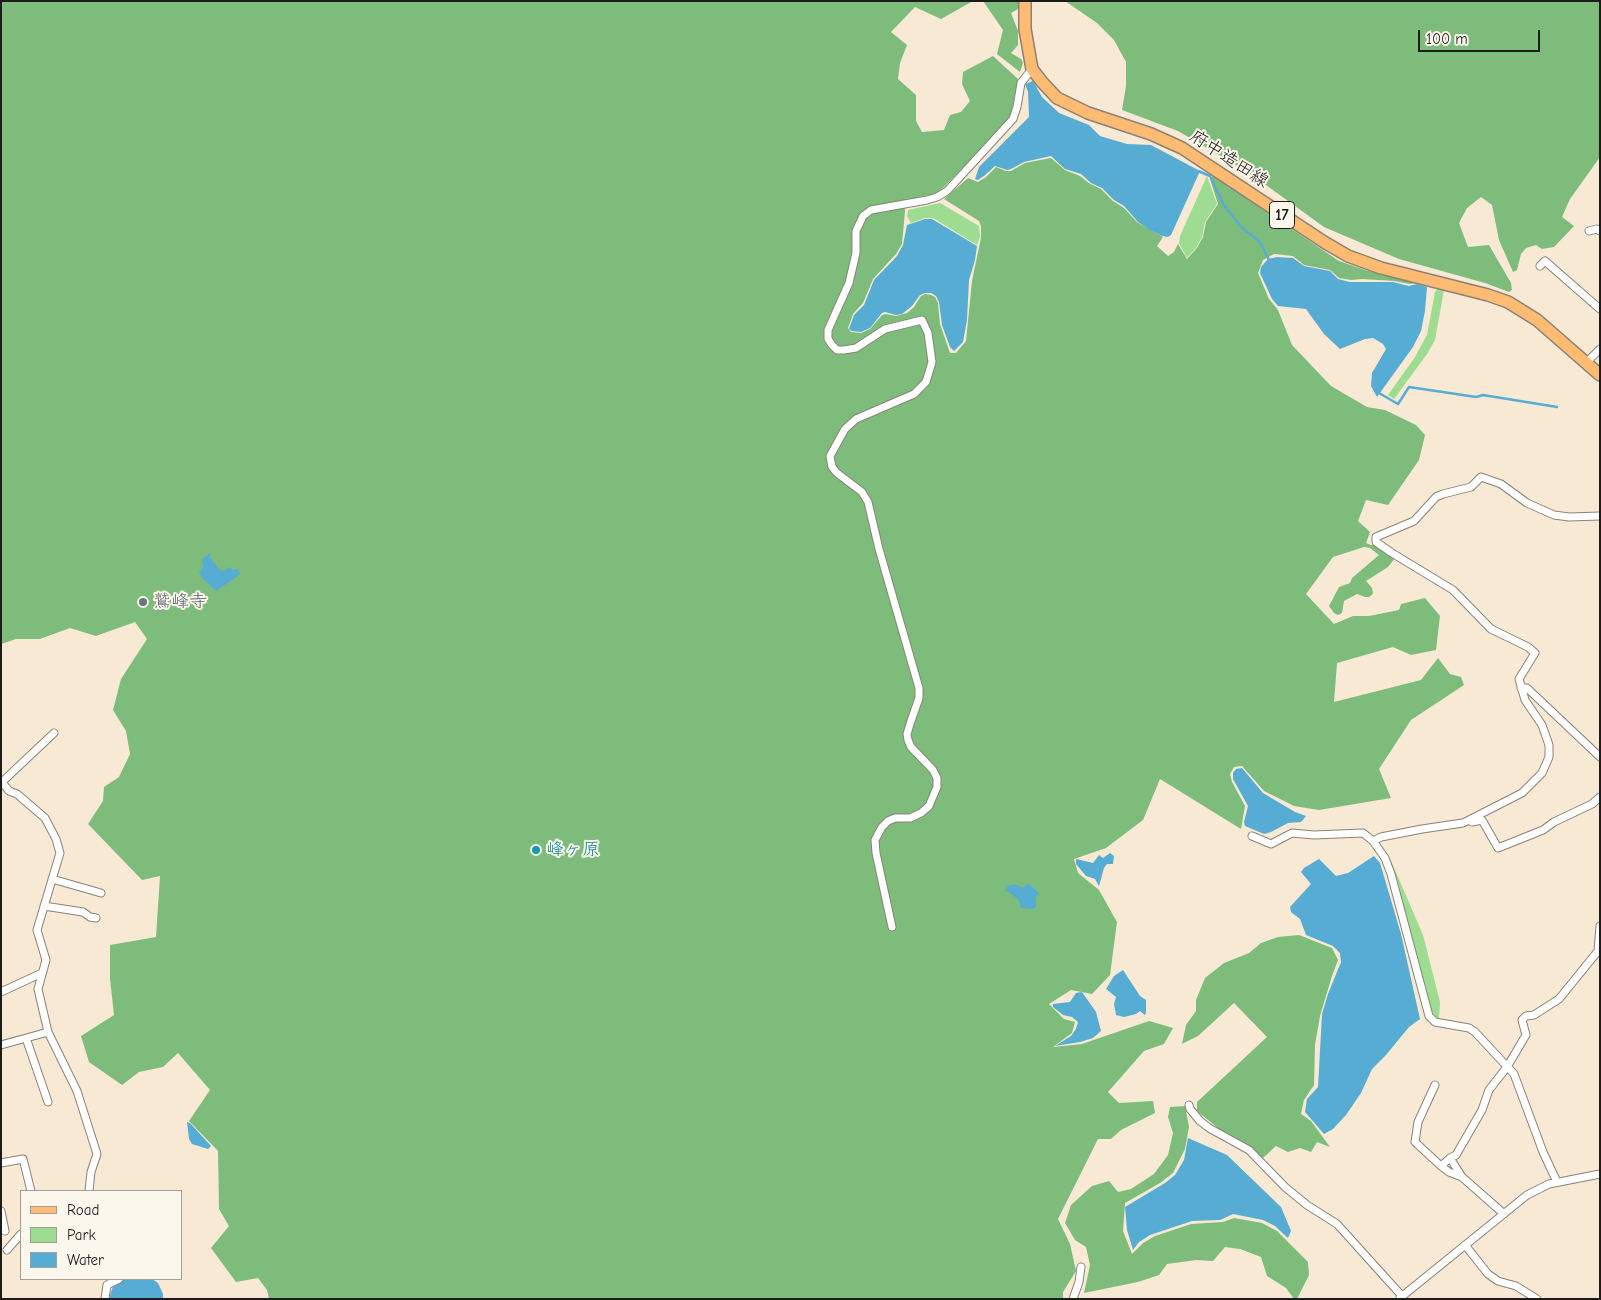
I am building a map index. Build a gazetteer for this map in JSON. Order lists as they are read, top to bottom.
{
  "streets": {
    "main road": ["府中造田線", "17"]
  },
  "places": ["鷲峰寺", "峰ヶ原"],
  "legend": ["Road", "Park", "Water"],
  "scale_bar": "100 m"
}
